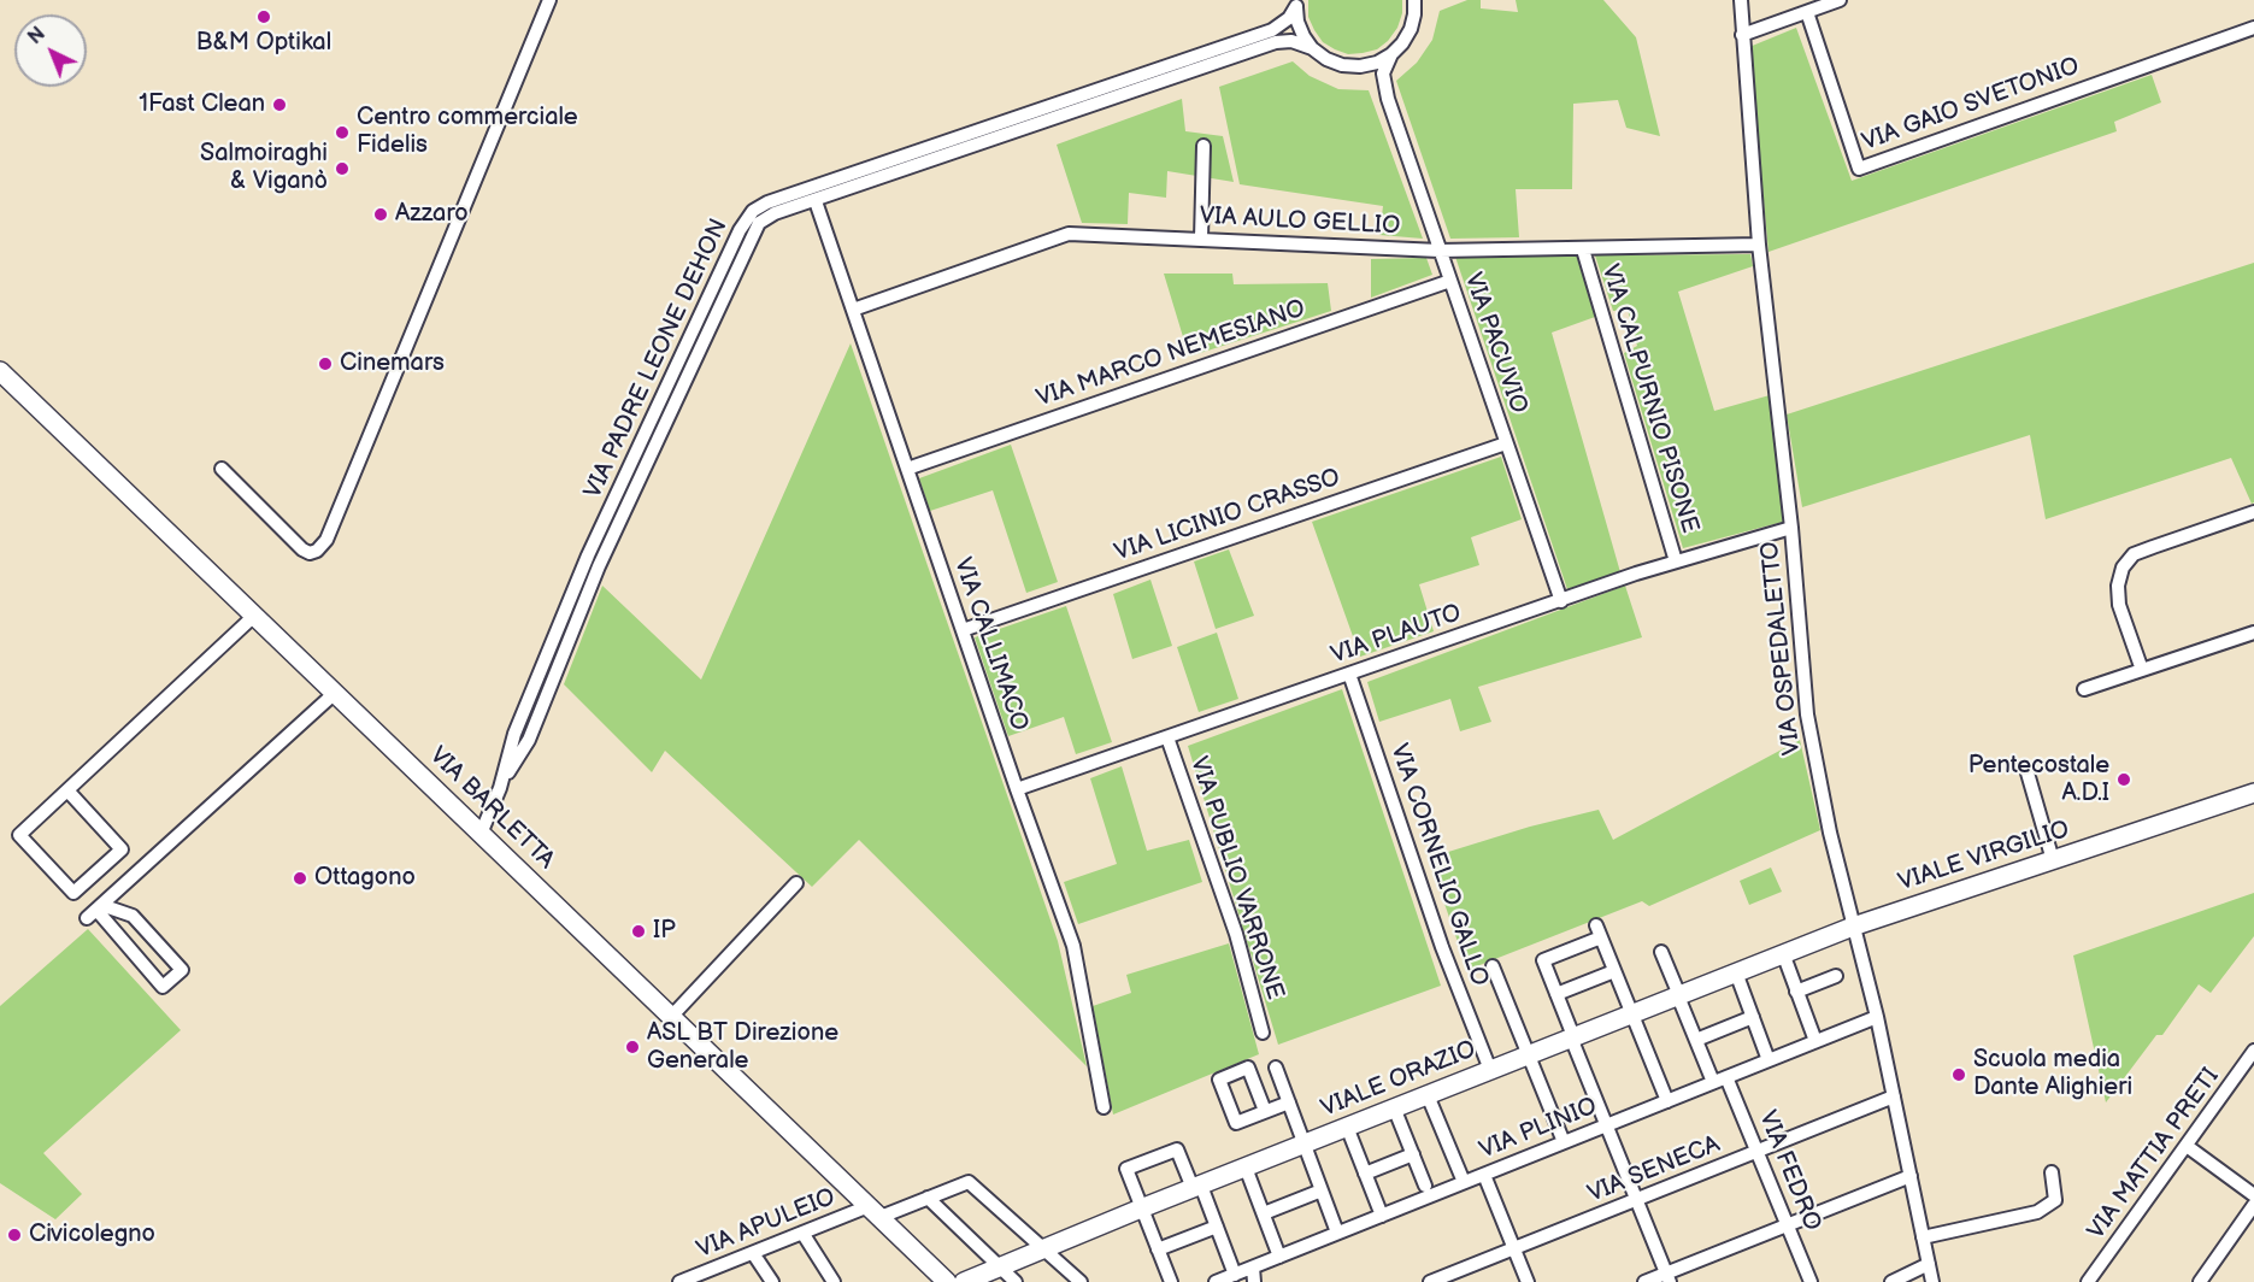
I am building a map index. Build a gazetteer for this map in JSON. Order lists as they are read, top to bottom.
{
  "streets": {
    "street": [
      "VIA GAIO SVETONIO",
      "VIA AULO GELLIO",
      "VIA PACUVIO",
      "VIA MARCO NEMESIANO",
      "VIA PADRE LEONE DEHON",
      "VIA CALPURNIO PISONE",
      "VIA LICINIO CRASSO",
      "VIA PLAUTO",
      "VIA CALLIMACO",
      "VIA OSPEDALETTO",
      "VIA BARLETTA",
      "VIALE VIRGILIO",
      "VIA CORNELIO GALLO",
      "VIA PUBLIO VARRONE",
      "VIALE ORAZIO",
      "VIA PLINIO",
      "VIA MATTIA PRETI",
      "VIA SENECA",
      "VIA FEDRO",
      "VIA APULEIO"
    ]
  },
  "crossings": [
    ["VIA AULO GELLIO", "VIA PACUVIO"],
    ["VIA AULO GELLIO", "VIA CALPURNIO PISONE"],
    ["VIA AULO GELLIO", "VIA CALLIMACO"],
    ["VIA AULO GELLIO", "VIA OSPEDALETTO"],
    ["VIA PACUVIO", "VIA MARCO NEMESIANO"],
    ["VIA PACUVIO", "VIA PADRE LEONE DEHON"],
    ["VIA PACUVIO", "VIA LICINIO CRASSO"],
    ["VIA PACUVIO", "VIA PLAUTO"],
    ["VIA MARCO NEMESIANO", "VIA CALLIMACO"],
    ["VIA PADRE LEONE DEHON", "VIA CALLIMACO"],
    ["VIA PADRE LEONE DEHON", "VIA BARLETTA"],
    ["VIA CALPURNIO PISONE", "VIA PLAUTO"],
    ["VIA LICINIO CRASSO", "VIA CALLIMACO"],
    ["VIA PLAUTO", "VIA CALLIMACO"],
    ["VIA PLAUTO", "VIA OSPEDALETTO"],
    ["VIA PLAUTO", "VIA CORNELIO GALLO"],
    ["VIA PLAUTO", "VIA PUBLIO VARRONE"],
    ["VIA OSPEDALETTO", "VIALE VIRGILIO"],
    ["VIA OSPEDALETTO", "VIALE ORAZIO"],
    ["VIA OSPEDALETTO", "VIA PLINIO"],
    ["VIA OSPEDALETTO", "VIA SENECA"],
    ["VIA BARLETTA", "VIA APULEIO"],
    ["VIALE VIRGILIO", "VIALE ORAZIO"],
    ["VIA CORNELIO GALLO", "VIALE ORAZIO"],
    ["VIALE ORAZIO", "VIA APULEIO"],
    ["VIA PLINIO", "VIA FEDRO"],
    ["VIA SENECA", "VIA FEDRO"]
  ],
  "places": [
    "B&M Optikal",
    "1Fast Clean",
    "Centro commerciale Fidelis",
    "Salmoiraghi & Viganò",
    "Azzaro",
    "Cinemars",
    "Pentecostale A.D.I",
    "Ottagono",
    "IP",
    "ASL BT Direzione Generale",
    "Scuola media Dante Alighieri",
    "Civicolegno"
  ],
  "north": "top left"
}
